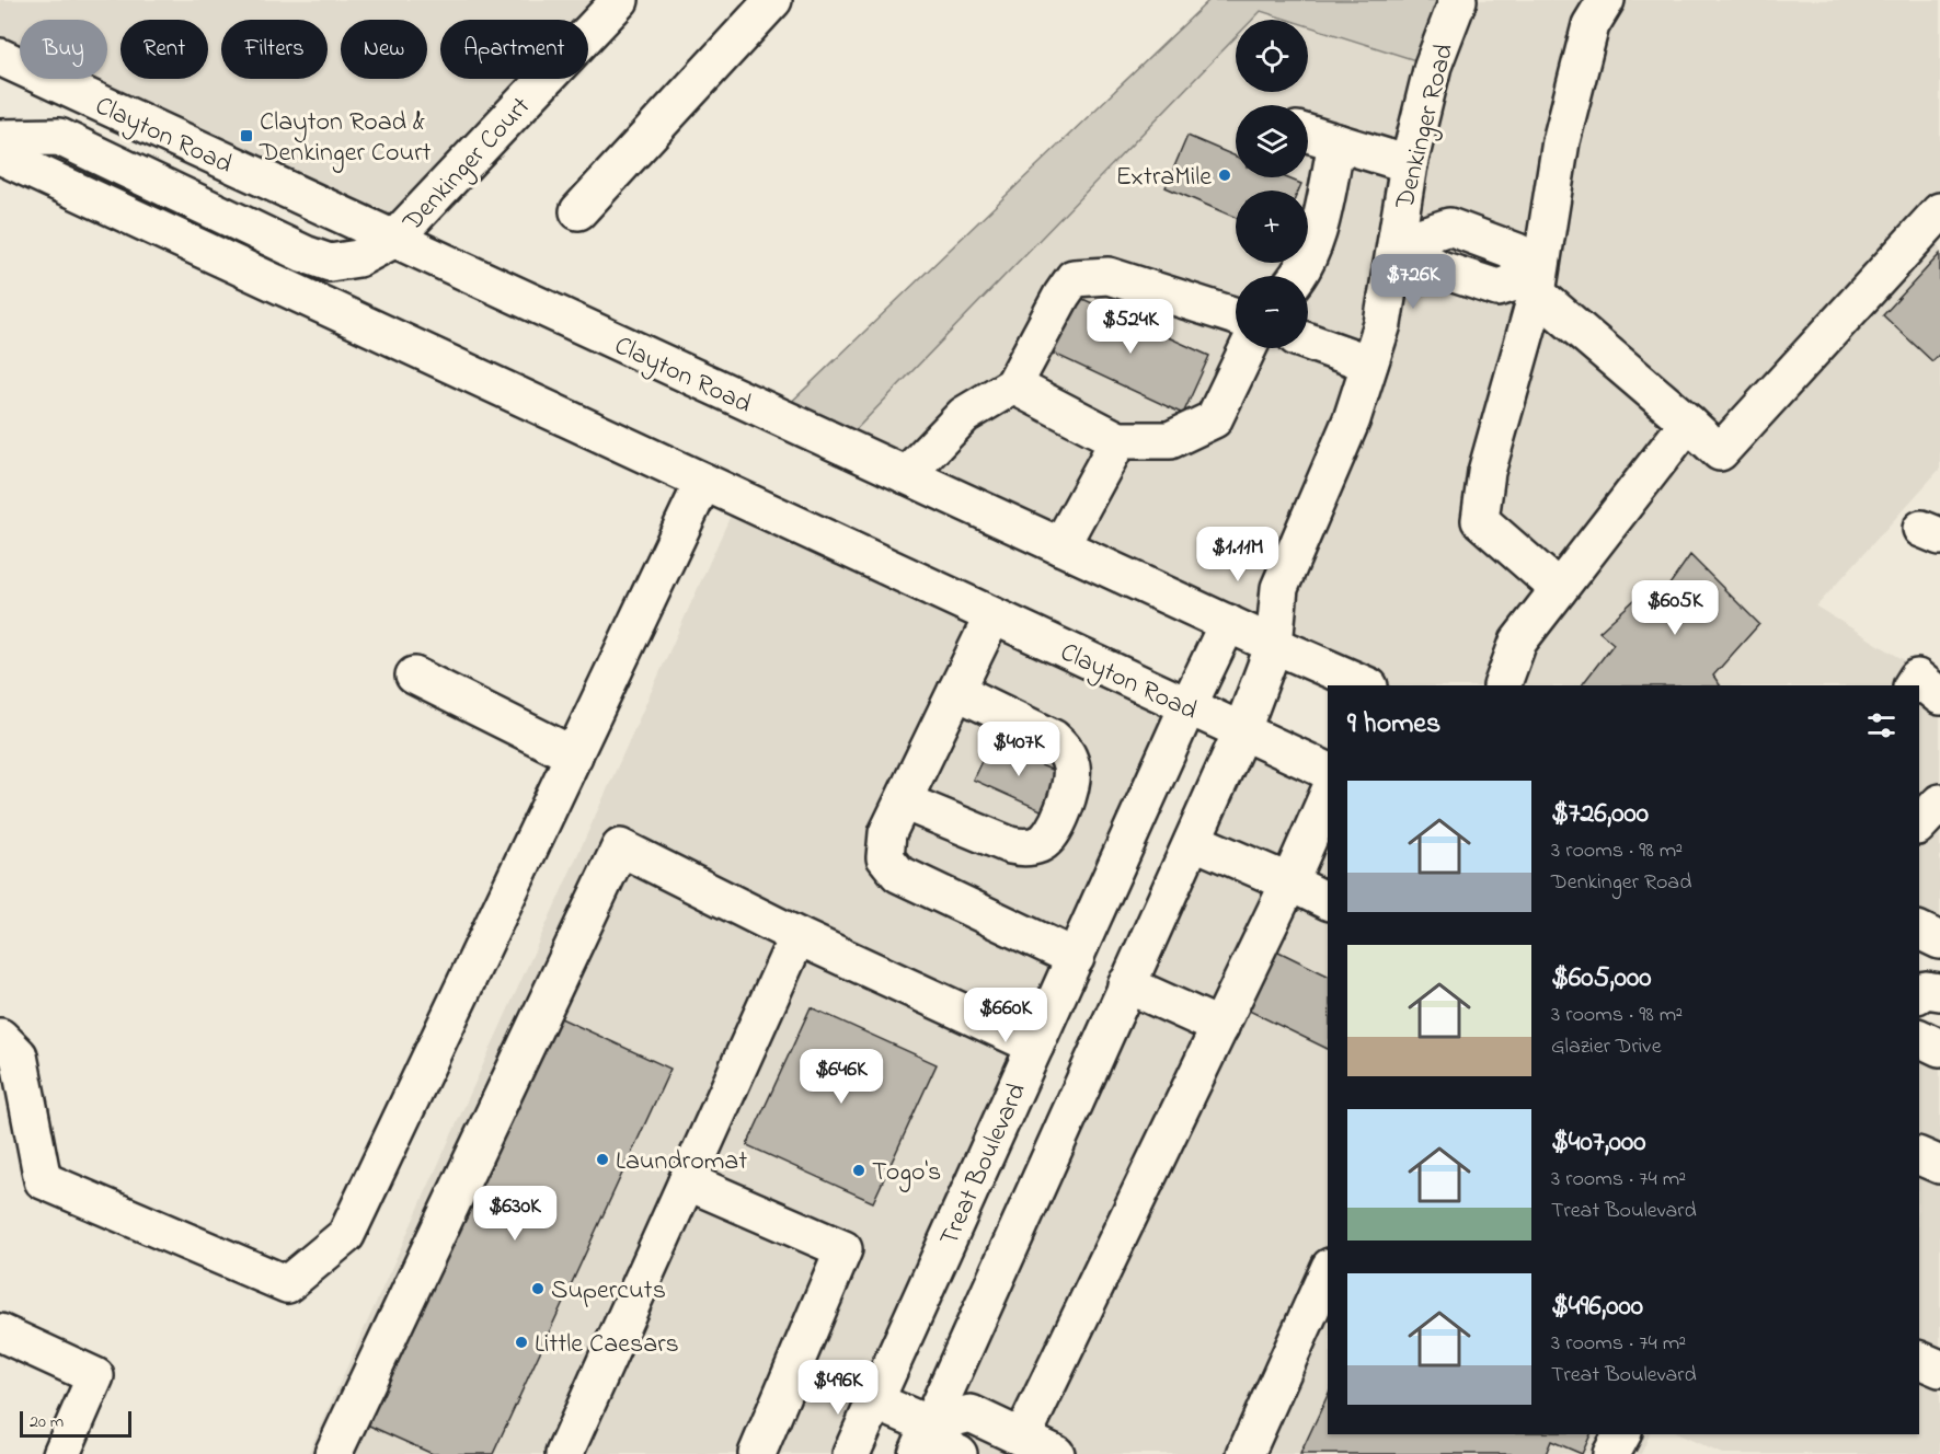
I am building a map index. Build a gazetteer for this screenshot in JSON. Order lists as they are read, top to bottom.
{
  "streets": {
    "main road": [
      "Denkinger Road",
      "Clayton Road",
      "Denkinger Court",
      "Treat Boulevard"
    ]
  },
  "crossings": [
    ["Denkinger Road", "Clayton Road"],
    ["Clayton Road", "Denkinger Court"],
    ["Clayton Road", "Treat Boulevard"]
  ],
  "places": {
    "transit": ["Clayton Road & Denkinger Court"],
    "other": [
      "ExtraMile",
      "Laundromat",
      "Togo's",
      "Supercuts",
      "Little Caesars"
    ]
  },
  "scale_bar": "20 m",
  "page": {
    "map_buttons": ["+", "−"],
    "chip": [
      "Buy",
      "Rent",
      "Filters",
      "New",
      "Apartment"
    ],
    "price": [
      "$726K",
      "$524K",
      "$1.11M",
      "$605K",
      "$407K",
      "$660K",
      "$646K",
      "$630K",
      "$496K"
    ],
    "heading": "9 homes",
    "list": [
      {
        "name": "$726,000",
        "note": "3 rooms · 98 m² · Denkinger Road"
      },
      {
        "name": "$605,000",
        "note": "3 rooms · 98 m² · Glazier Drive"
      },
      {
        "name": "$407,000",
        "note": "3 rooms · 74 m² · Treat Boulevard"
      },
      {
        "name": "$496,000",
        "note": "3 rooms · 74 m² · Treat Boulevard"
      }
    ],
    "scale": "20 m"
  }
}
